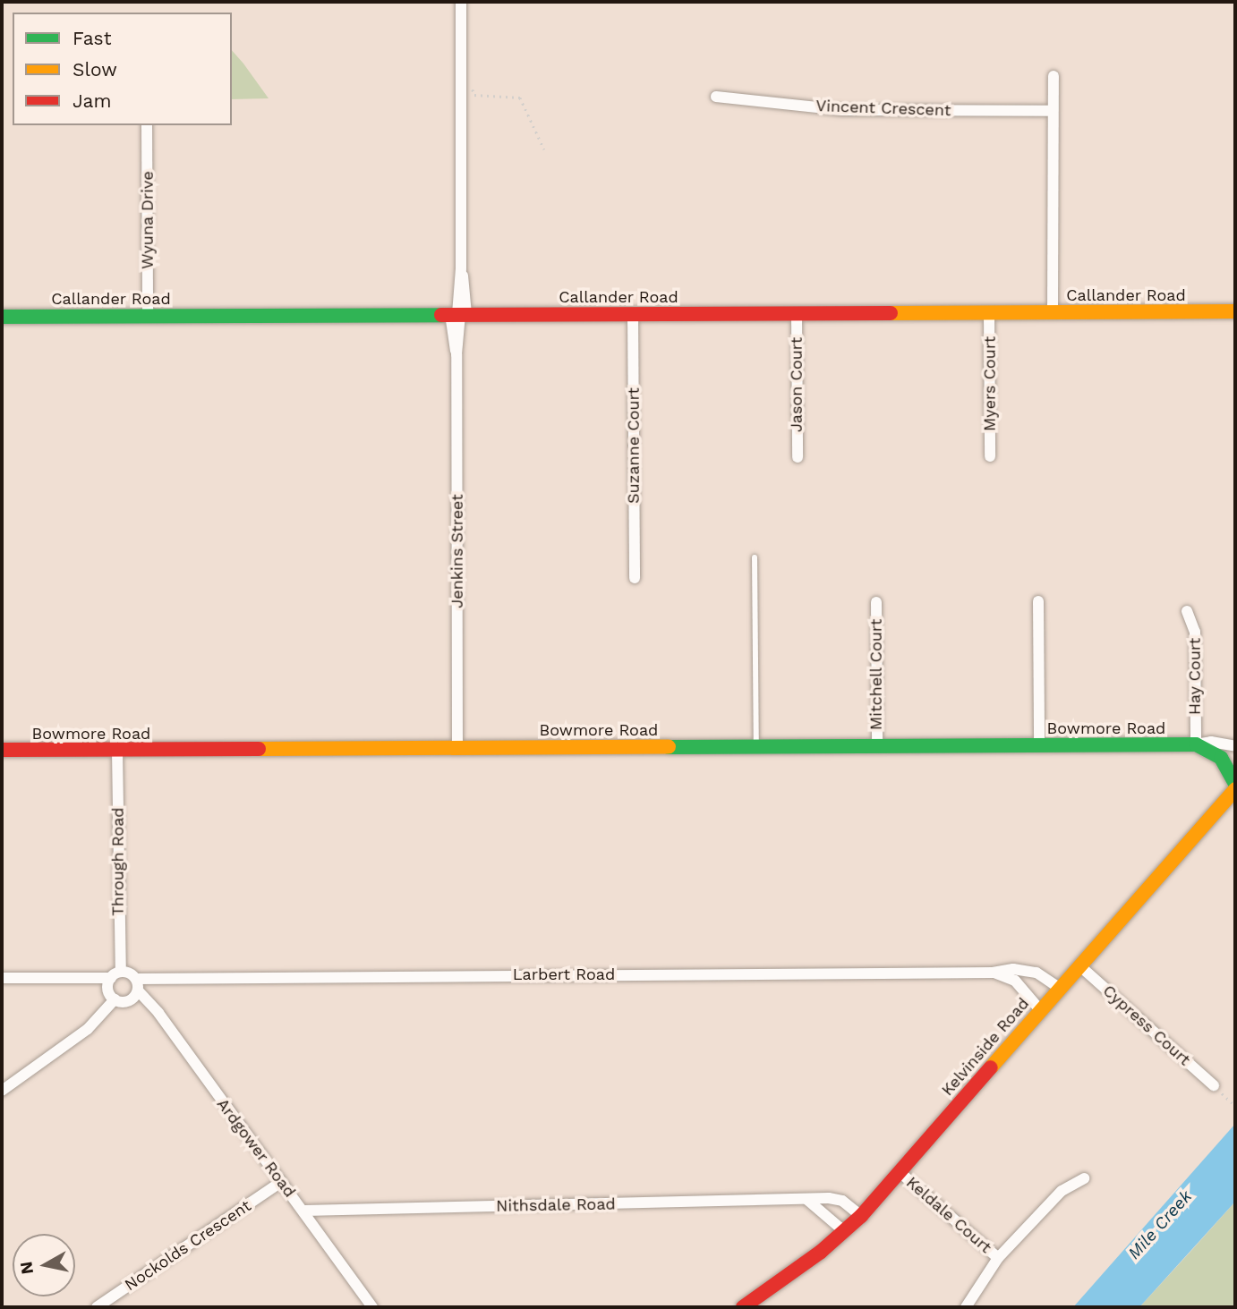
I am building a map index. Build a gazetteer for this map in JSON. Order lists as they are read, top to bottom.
{
  "streets": {
    "street": [
      "Vincent Crescent",
      "Wyuna Drive",
      "Callander Road",
      "Myers Court",
      "Jason Court",
      "Suzanne Court",
      "Jenkins Street",
      "Mitchell Court",
      "Hay Court",
      "Bowmore Road",
      "Through Road",
      "Larbert Road",
      "Cypress Court",
      "Kelvinside Road",
      "Ardgower Road",
      "Nithsdale Road",
      "Keldale Court",
      "Nockolds Crescent"
    ]
  },
  "crossings": [
    ["Wyuna Drive", "Callander Road"],
    ["Callander Road", "Myers Court"],
    ["Callander Road", "Jason Court"],
    ["Callander Road", "Suzanne Court"],
    ["Callander Road", "Jenkins Street"],
    ["Jenkins Street", "Bowmore Road"],
    ["Mitchell Court", "Bowmore Road"],
    ["Hay Court", "Bowmore Road"],
    ["Bowmore Road", "Through Road"],
    ["Larbert Road", "Kelvinside Road"],
    ["Larbert Road", "Ardgower Road"],
    ["Cypress Court", "Kelvinside Road"],
    ["Kelvinside Road", "Nithsdale Road"],
    ["Kelvinside Road", "Keldale Court"],
    ["Ardgower Road", "Nithsdale Road"],
    ["Ardgower Road", "Nockolds Crescent"]
  ],
  "water": ["Mile Creek"],
  "legend": ["Fast", "Slow", "Jam"],
  "north": "left"
}
